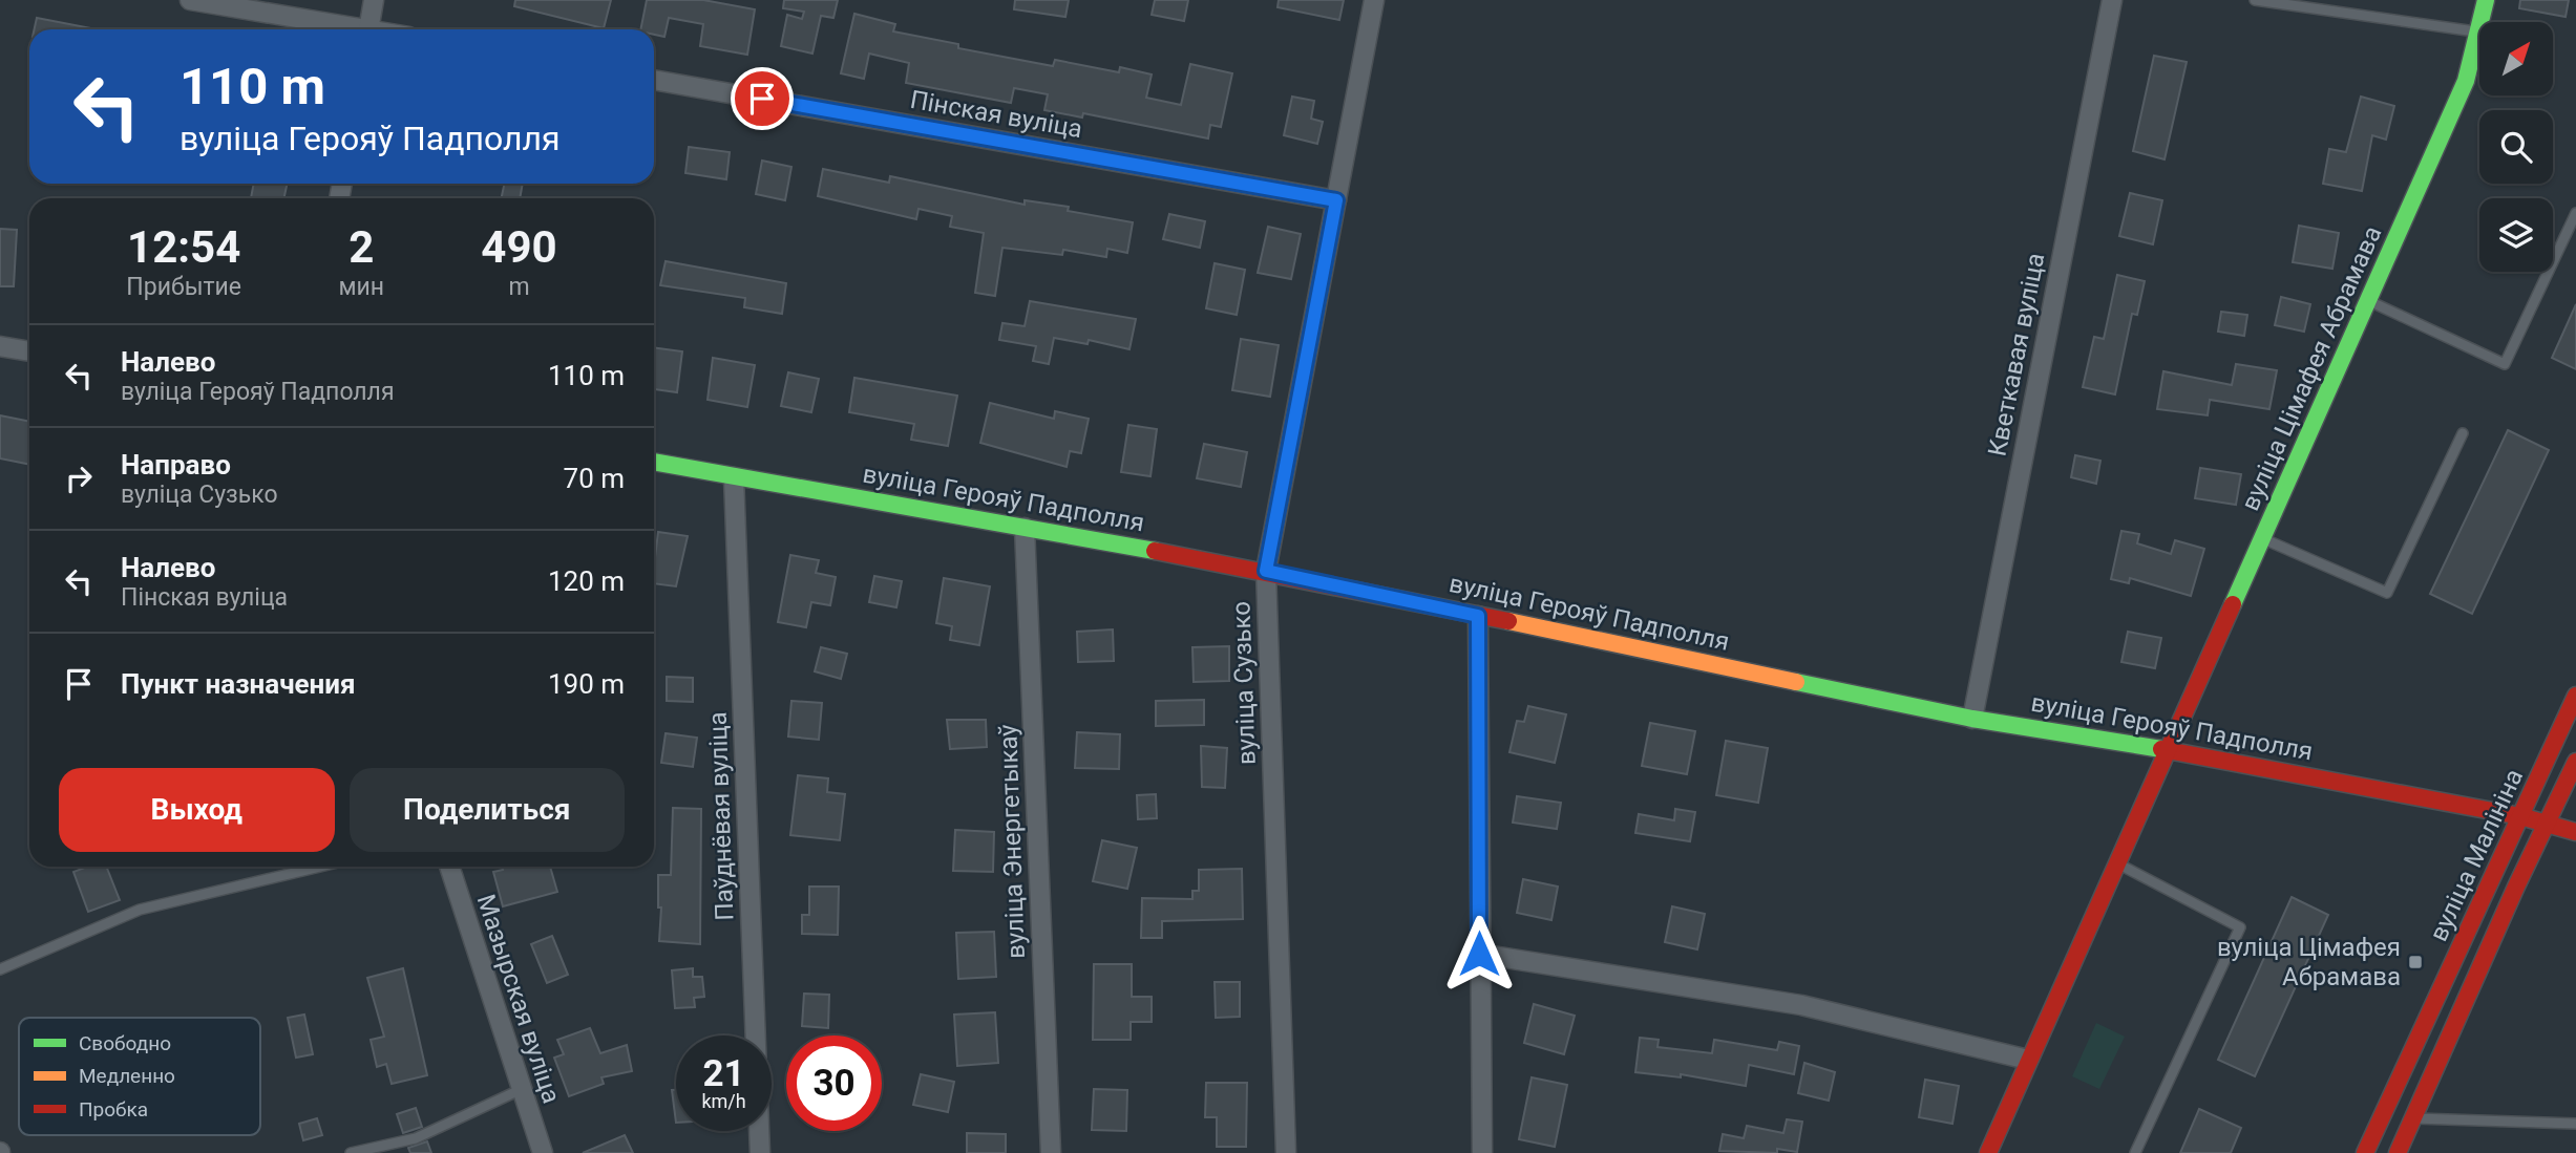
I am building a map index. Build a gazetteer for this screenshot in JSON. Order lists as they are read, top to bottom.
{
  "streets": {
    "street": [
      "Пінская вуліца",
      "Кветкавая вуліца",
      "вуліца Цімафея Абрамава",
      "вуліца Герояў Падполля",
      "вуліца Сузько",
      "Паўднёвая вуліца",
      "вуліца Энергетыкаў",
      "вуліца Малініна",
      "Мазырская вуліца"
    ]
  },
  "crossings": [
    ["Пінская вуліца", "вуліца Сузько"],
    ["Кветкавая вуліца", "вуліца Герояў Падполля"],
    ["вуліца Цімафея Абрамава", "вуліца Герояў Падполля"],
    ["вуліца Герояў Падполля", "вуліца Сузько"],
    ["вуліца Герояў Падполля", "Паўднёвая вуліца"],
    ["вуліца Герояў Падполля", "вуліца Энергетыкаў"],
    ["вуліца Герояў Падполля", "вуліца Малініна"]
  ],
  "places": {
    "transit": ["вуліца Цімафея Абрамава"]
  },
  "legend": ["Свободно", "Медленно", "Пробка"],
  "north": "top right",
  "page": {
    "turn": ["110 m", "вуліца Герояў Падполля"],
    "eta": [
      "12:54",
      "Прибытие",
      "2",
      "мин",
      "490",
      "m"
    ],
    "list": [
      {
        "name": "Налево",
        "note": "вуліца Герояў Падполля",
        "value": "110 m"
      },
      {
        "name": "Направо",
        "note": "вуліца Сузько",
        "value": "70 m"
      },
      {
        "name": "Налево",
        "note": "Пінская вуліца",
        "value": "120 m"
      },
      {
        "name": "Пункт назначения",
        "value": "190 m"
      }
    ],
    "buttons": ["Выход", "Поделиться"],
    "speed": "21 km/h",
    "limit": "30"
  }
}
